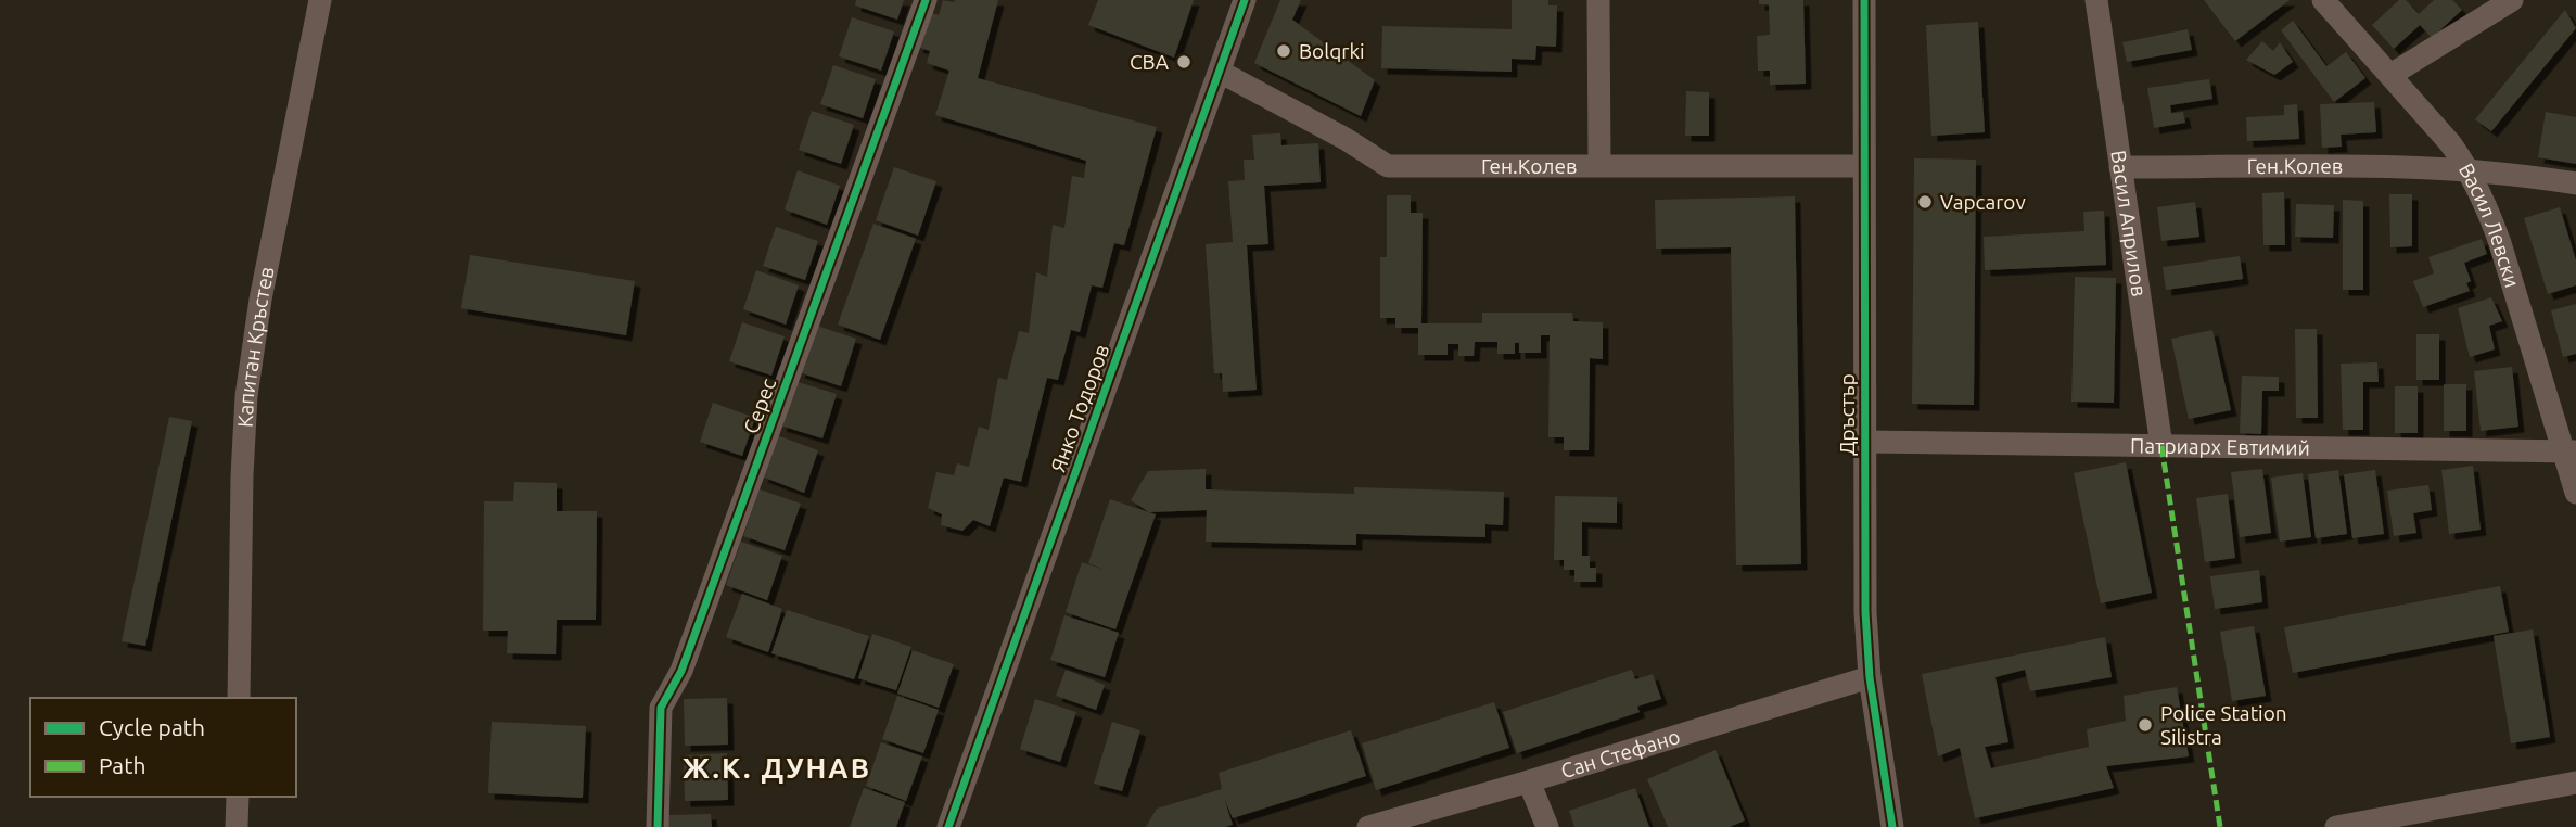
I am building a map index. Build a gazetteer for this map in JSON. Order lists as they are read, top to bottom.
{
  "streets": {
    "street": [
      "Ген.Колев",
      "Васил Априлов",
      "Васил Левски",
      "Капитан Кръстев",
      "Серес",
      "Янко Тодоров",
      "Дръстър",
      "Патриарх Евтимий",
      "Сан Стефано"
    ]
  },
  "crossings": [
    ["Ген.Колев", "Васил Априлов"],
    ["Ген.Колев", "Васил Левски"],
    ["Ген.Колев", "Янко Тодоров"],
    ["Ген.Колев", "Дръстър"],
    ["Васил Априлов", "Патриарх Евтимий"],
    ["Васил Левски", "Патриарх Евтимий"],
    ["Дръстър", "Патриарх Евтимий"],
    ["Дръстър", "Сан Стефано"]
  ],
  "districts": ["Ж.К. ДУНАВ"],
  "places": [
    "Bolqrki",
    "CBA",
    "Vapcarov",
    "Police Station Silistra"
  ],
  "legend": ["Cycle path", "Path"]
}
